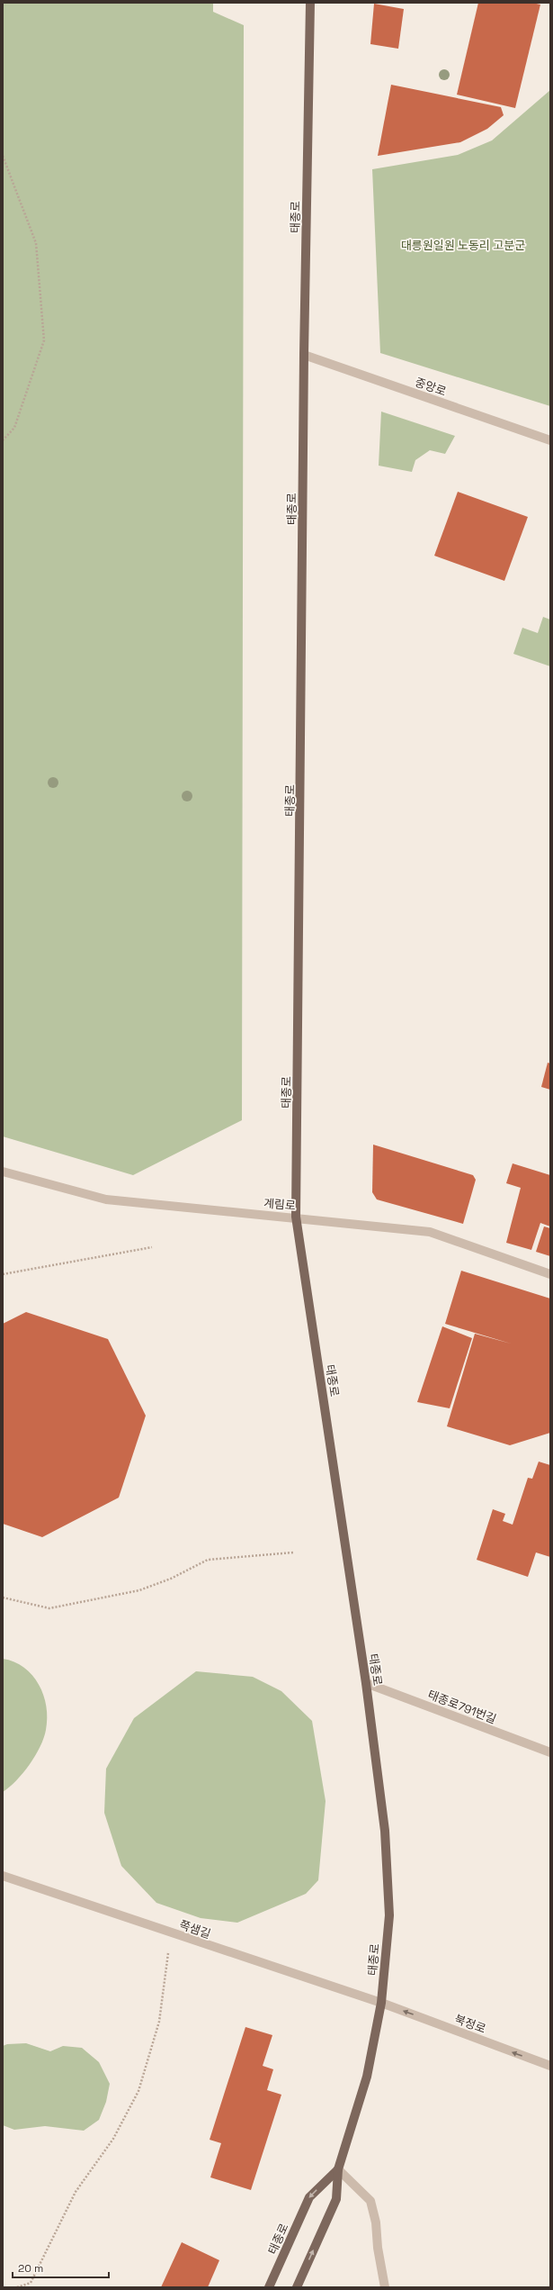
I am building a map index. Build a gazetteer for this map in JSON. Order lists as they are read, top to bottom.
{
  "streets": {
    "main road": ["태종로"],
    "street": [
      "중앙로",
      "계림로",
      "태종로791번길",
      "쪽샘길",
      "북정로"
    ]
  },
  "crossings": [
    ["태종로", "중앙로"],
    ["태종로", "계림로"],
    ["태종로", "태종로791번길"],
    ["태종로", "쪽샘길"],
    ["태종로", "북정로"],
    ["쪽샘길", "북정로"]
  ],
  "one_way": ["북정로"],
  "parks": ["대릉원일원 노동리 고분군"],
  "scale_bar": "20 m"
}
